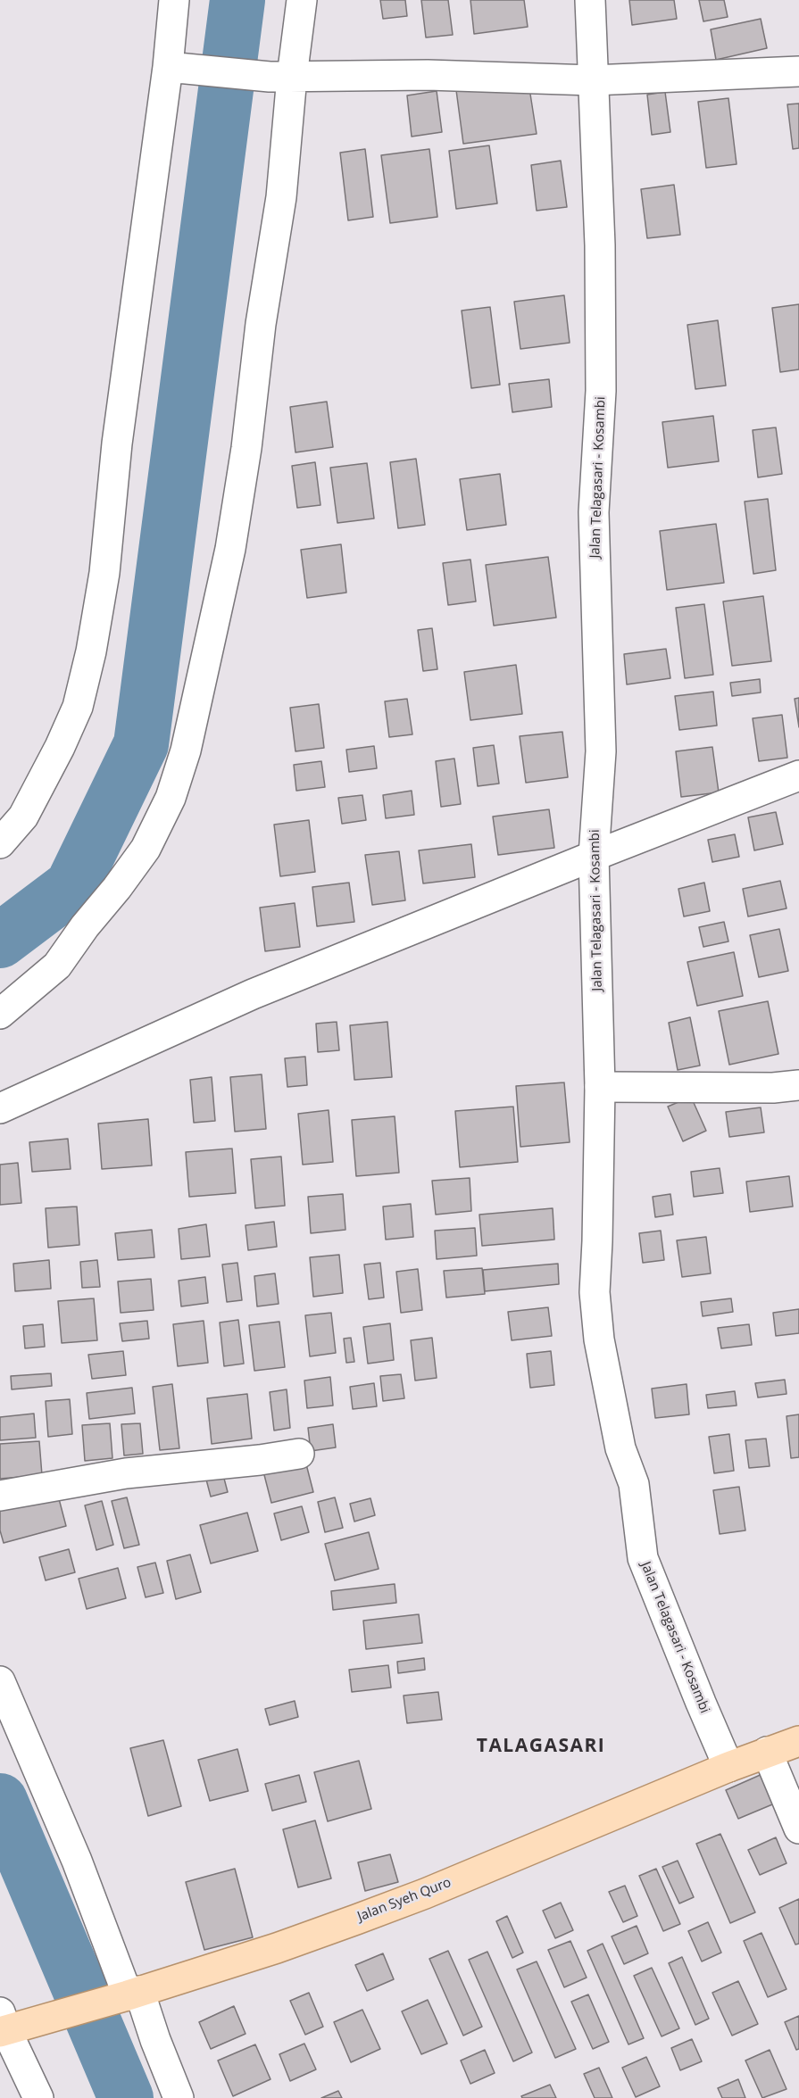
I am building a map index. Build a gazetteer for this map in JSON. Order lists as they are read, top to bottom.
{
  "streets": {
    "main road": ["Jalan Syeh Quro"],
    "street": ["Jalan Telagasari - Kosambi"]
  },
  "crossings": [
    ["Jalan Telagasari - Kosambi", "Jalan Syeh Quro"]
  ],
  "districts": ["TALAGASARI"]
}
